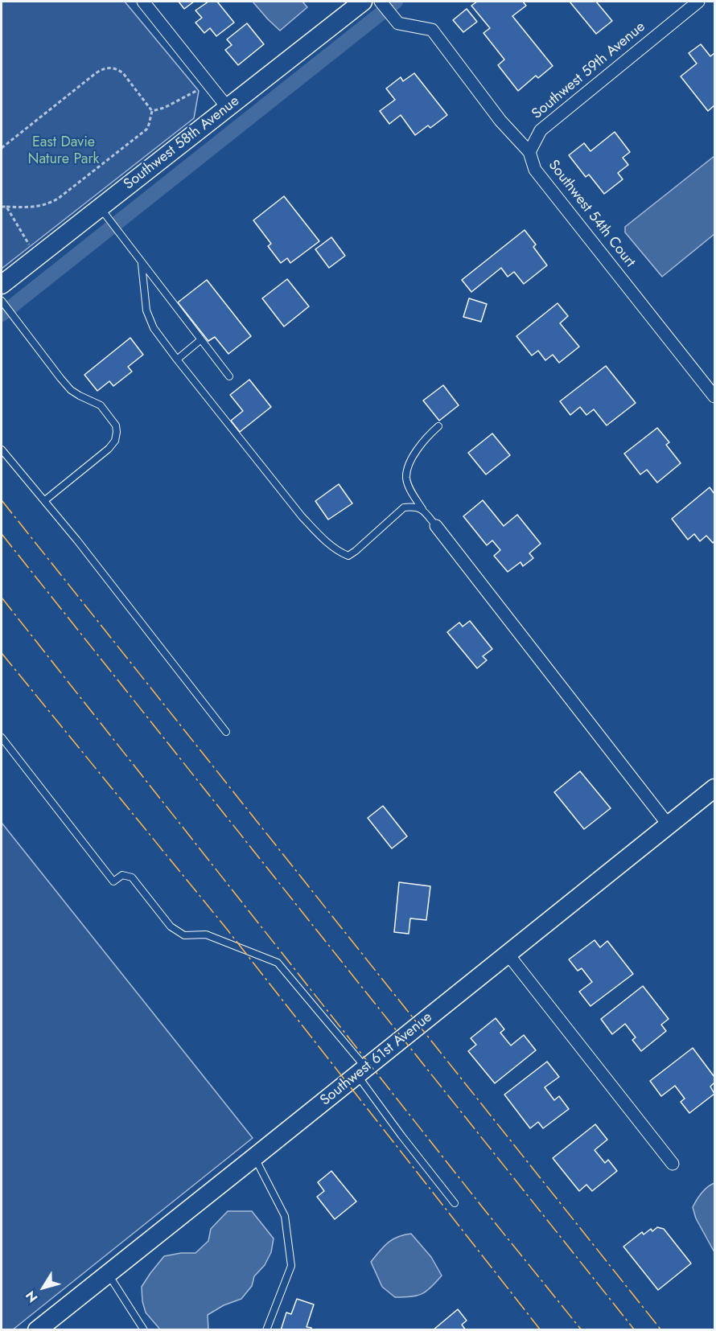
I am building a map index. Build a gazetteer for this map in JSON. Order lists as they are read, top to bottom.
{
  "streets": {
    "street": [
      "Southwest 59th Avenue",
      "Southwest 58th Avenue",
      "Southwest 54th Court",
      "Southwest 61st Avenue"
    ]
  },
  "crossings": [
    ["Southwest 59th Avenue", "Southwest 54th Court"]
  ],
  "parks": ["East Davie Nature Park"],
  "north": "bottom left"
}
